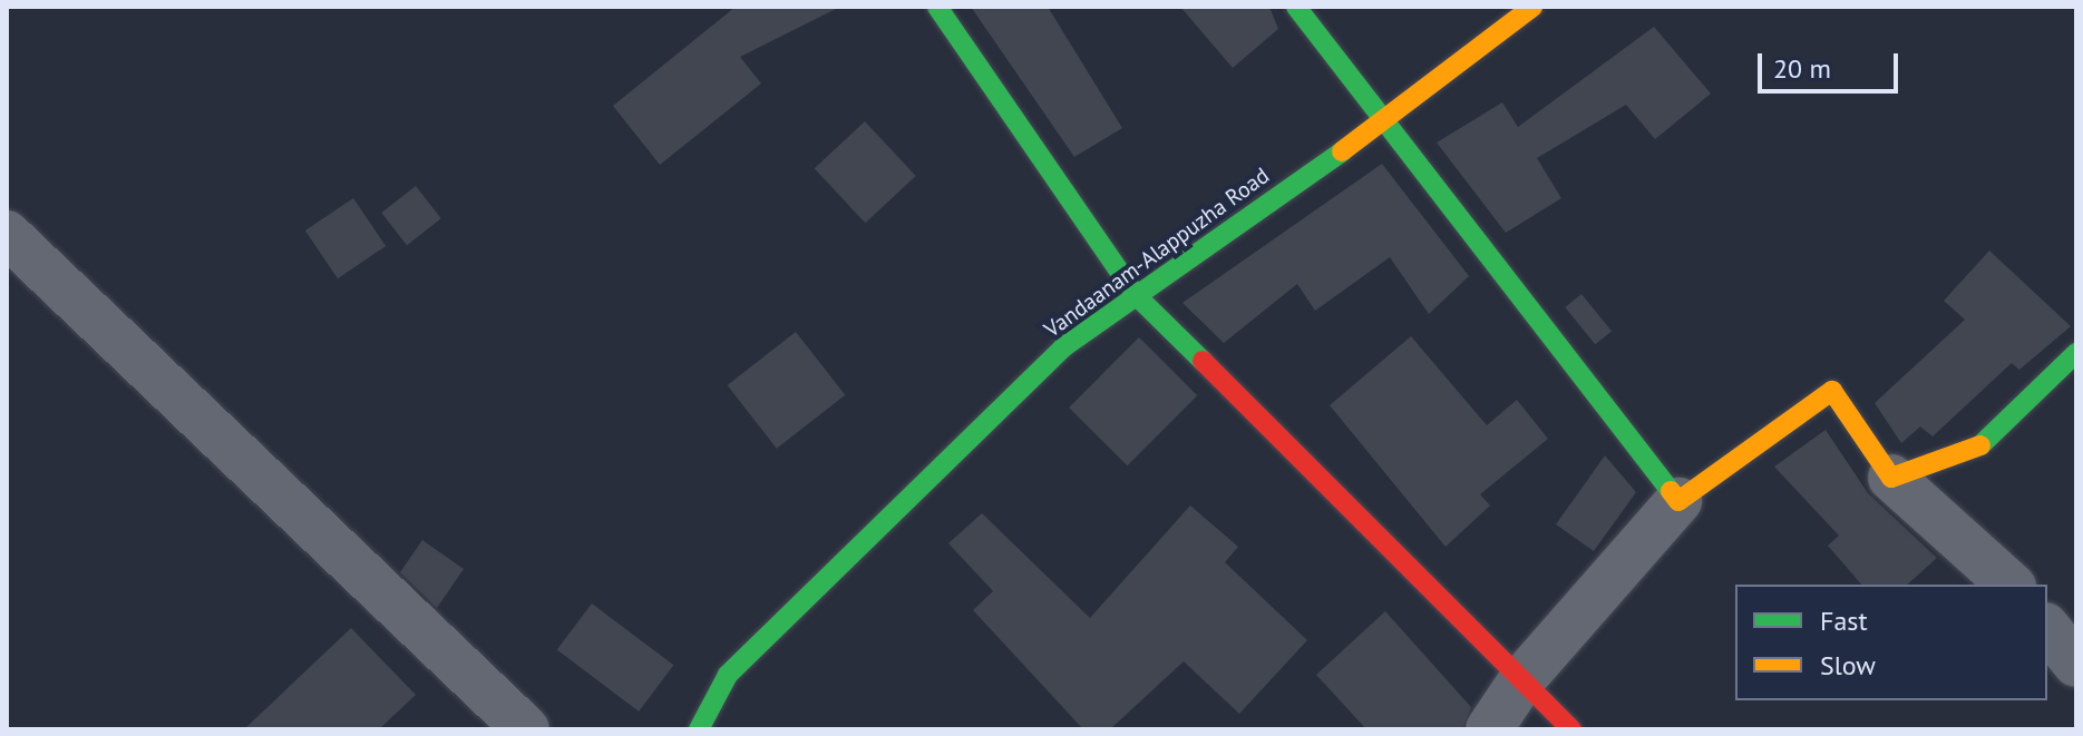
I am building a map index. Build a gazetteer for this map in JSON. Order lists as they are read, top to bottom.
{
  "streets": {
    "street": ["Vandaanam-Alappuzha Road"]
  },
  "legend": ["Fast", "Slow"],
  "scale_bar": "20 m"
}
